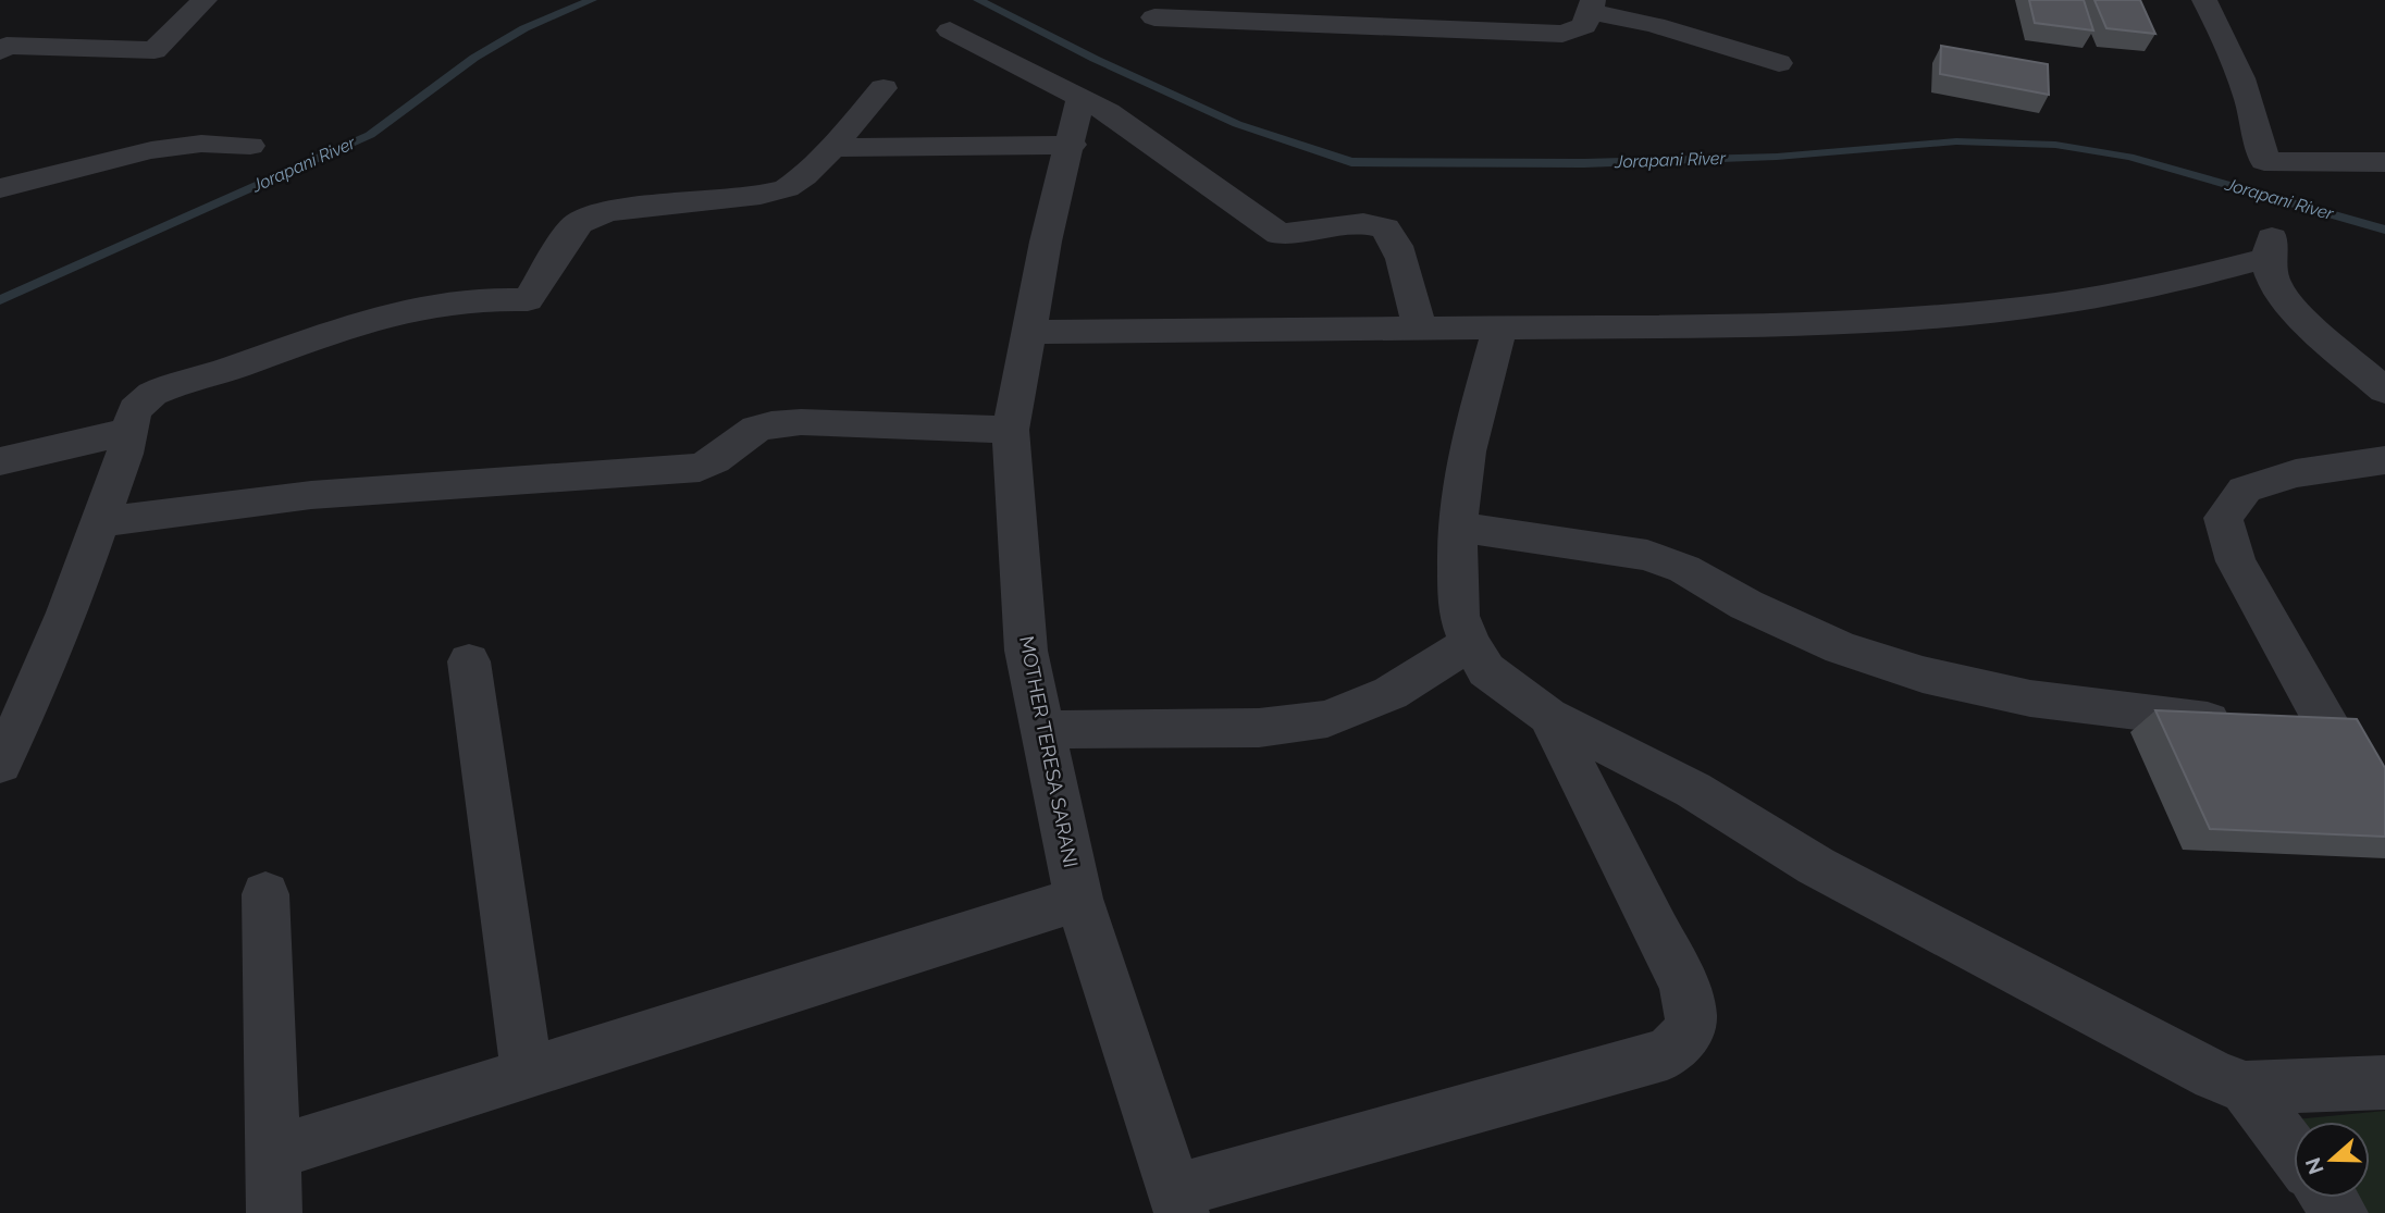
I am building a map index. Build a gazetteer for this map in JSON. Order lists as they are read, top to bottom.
{
  "streets": {
    "street": ["MOTHER TERESA SARANI"]
  },
  "water": ["Jorapani River"],
  "north": "left"
}
